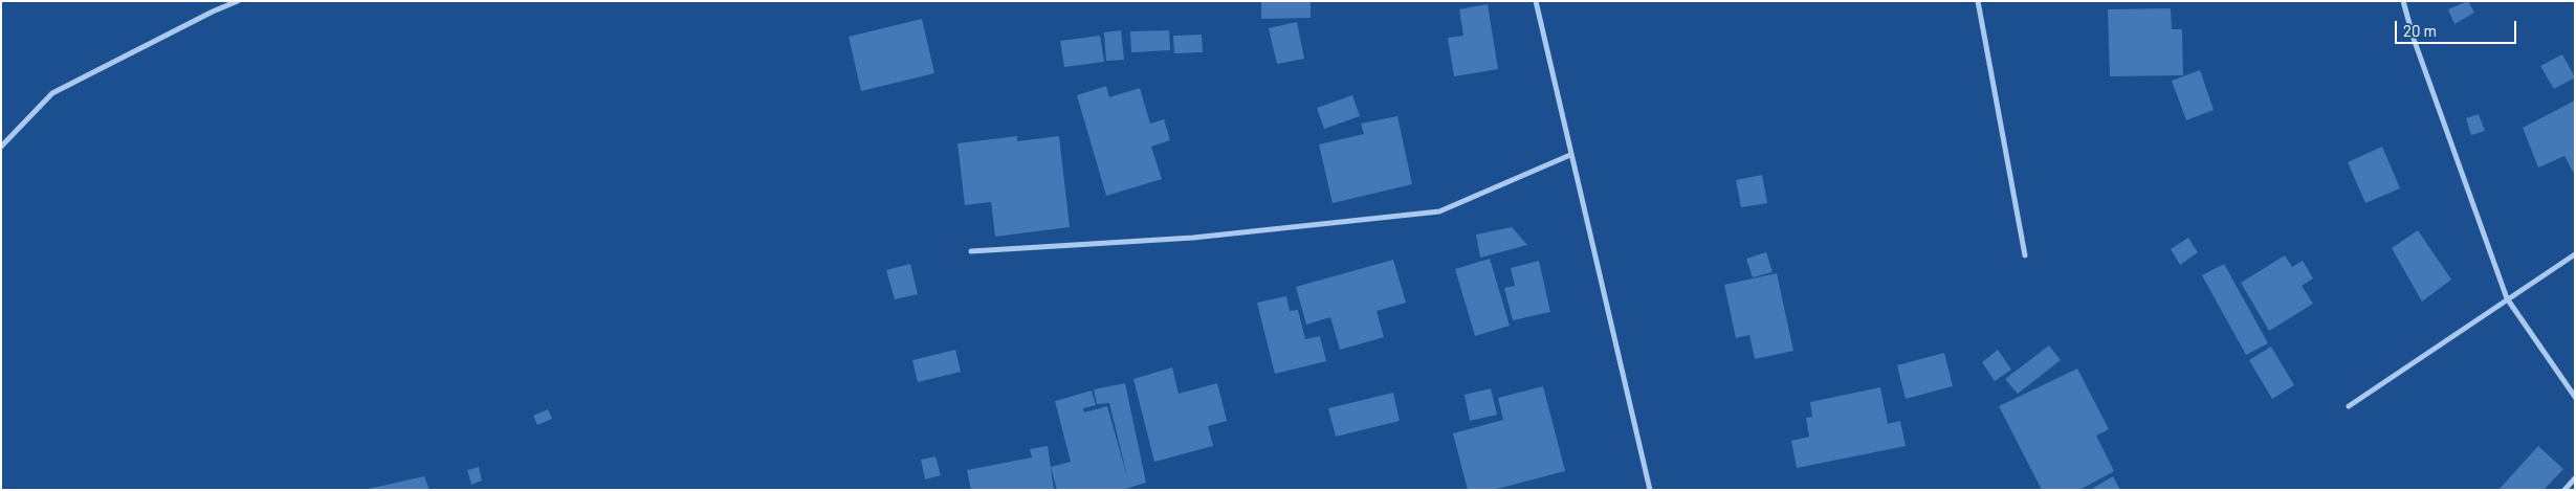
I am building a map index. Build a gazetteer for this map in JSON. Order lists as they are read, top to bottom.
{
  "scale_bar": "20 m"
}
